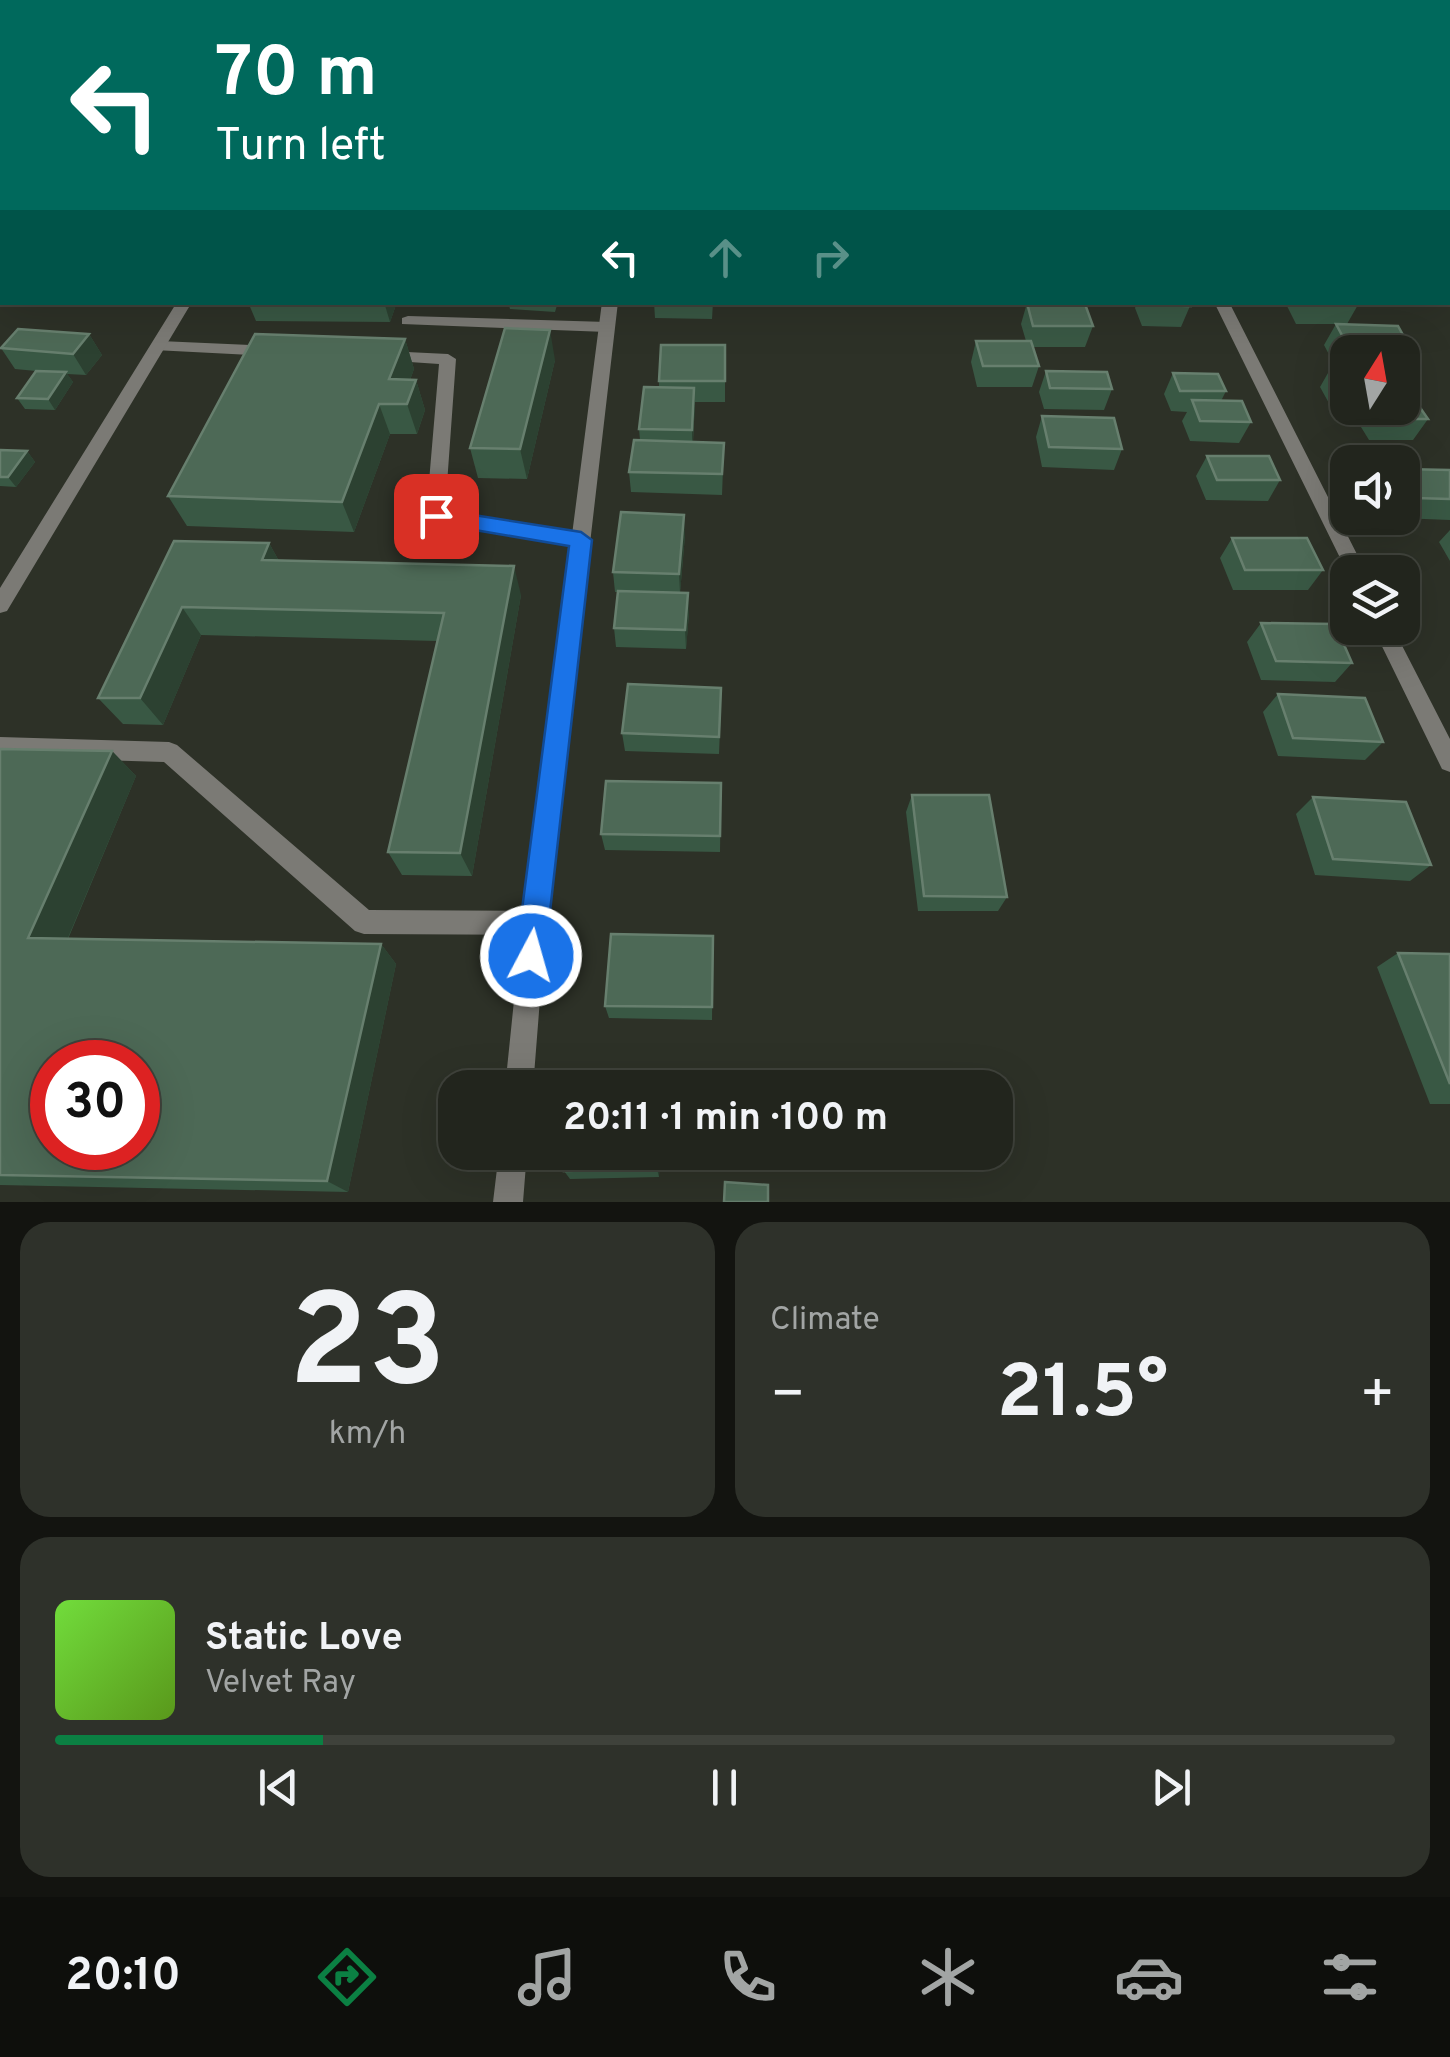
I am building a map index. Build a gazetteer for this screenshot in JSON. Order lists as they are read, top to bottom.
{
  "north": "top",
  "page": {
    "turn": ["70 m", "Turn left"],
    "limit": "30",
    "trip": "20:11 · 1 min · 100 m",
    "tile": [
      ["23", "km/h"],
      "Climate"
    ],
    "heat": ["−", "21.5°", "+"],
    "song": ["Static Love", "Velvet Ray"],
    "tabs": "20:10"
  }
}
